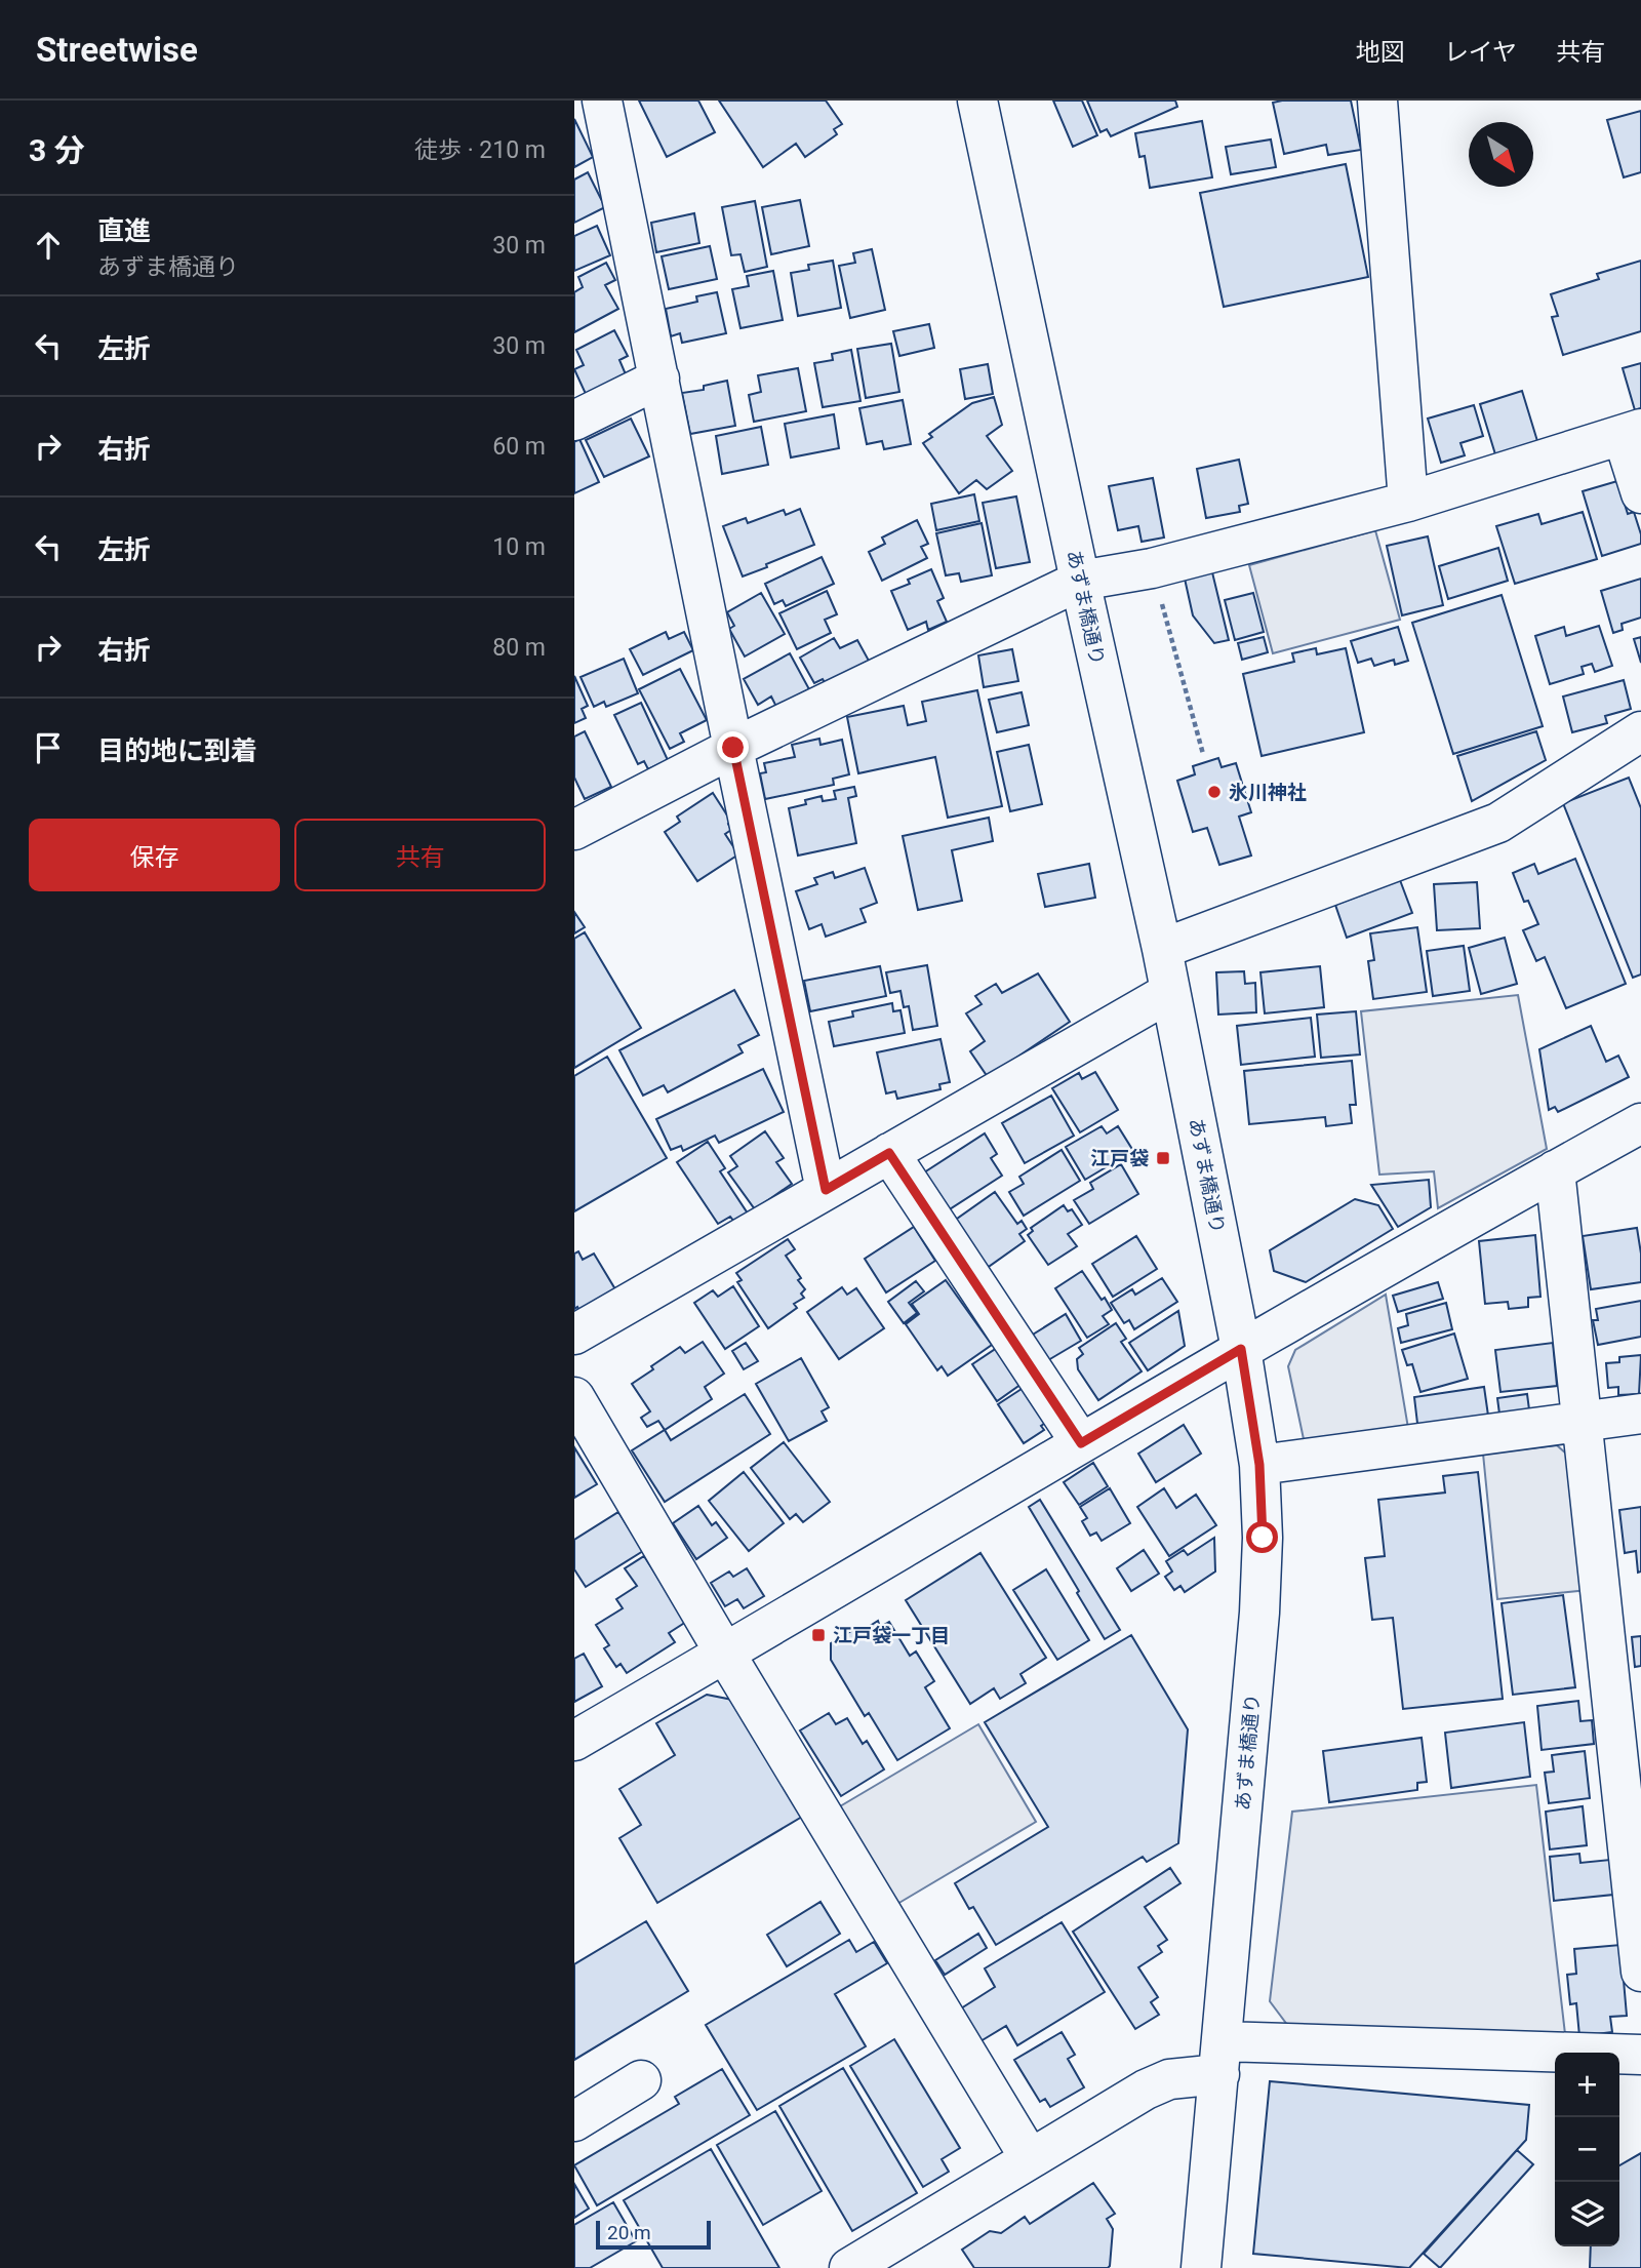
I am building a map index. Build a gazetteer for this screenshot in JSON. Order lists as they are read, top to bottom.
{
  "streets": {
    "street": ["あずま橋通り"]
  },
  "places": {
    "other": ["氷川神社"],
    "transit": ["江戸袋", "江戸袋一丁目"]
  },
  "scale_bar": "20 m",
  "north": "bottom right",
  "page": {
    "header": "Streetwise",
    "nav": ["地図", "レイヤ", "共有"],
    "heading": ["3 分", "徒歩 · 210 m"],
    "list": [
      ["直進", "あずま橋通り", "30 m"],
      ["左折", "30 m"],
      ["右折", "60 m"],
      ["左折", "10 m"],
      ["右折", "80 m"],
      "目的地に到着"
    ],
    "buttons": ["保存", "共有"],
    "map_buttons": ["+", "−"],
    "scale": "20 m"
  }
}
